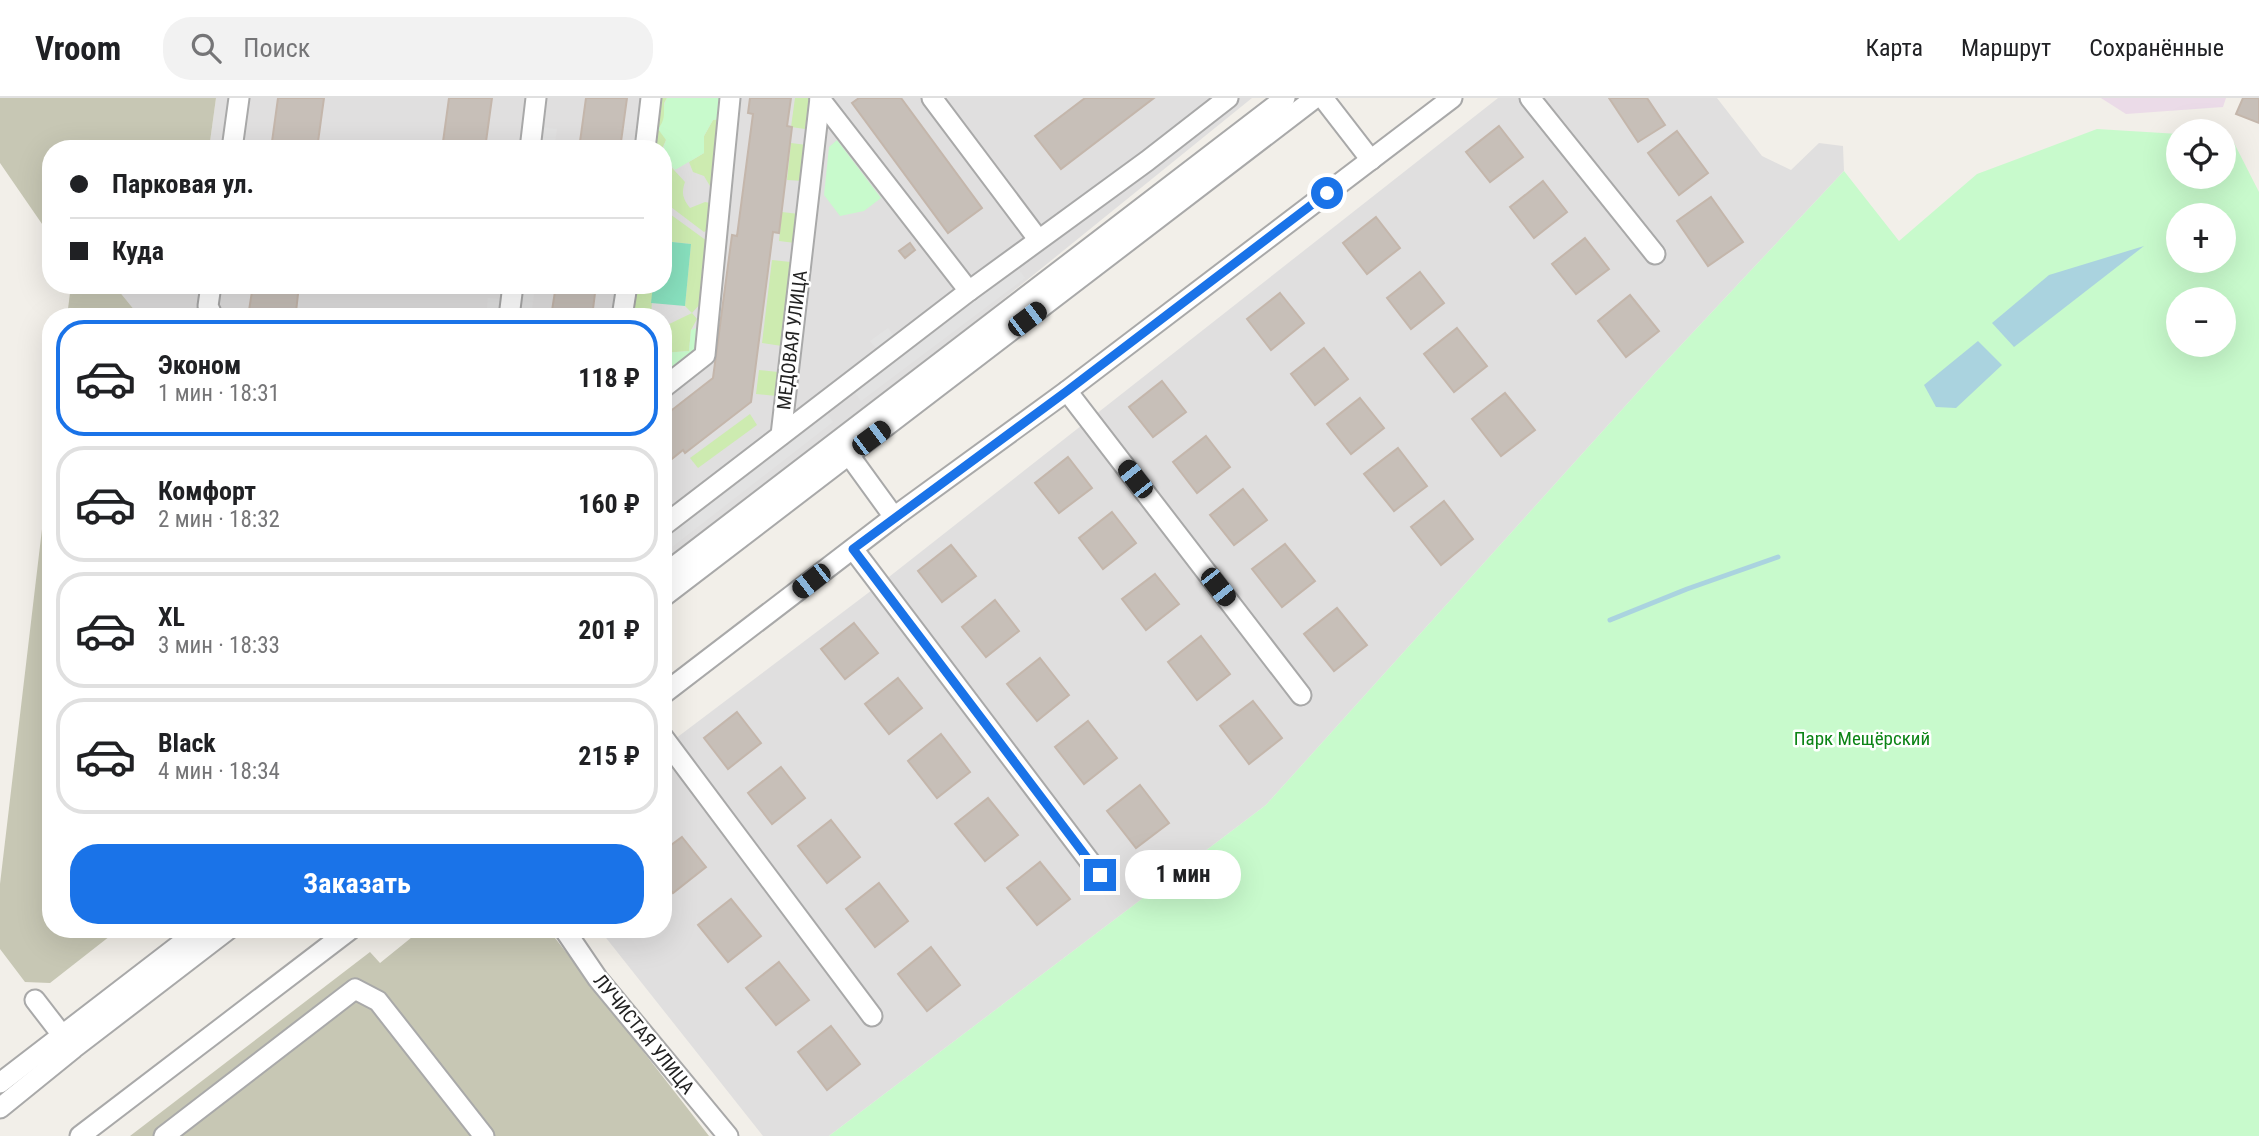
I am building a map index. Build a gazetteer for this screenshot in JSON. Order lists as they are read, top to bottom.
{
  "streets": {
    "street": ["МЕДОВАЯ УЛИЦА", "ЛУЧИСТАЯ УЛИЦА"]
  },
  "parks": ["Парк Мещёрский"],
  "page": {
    "header": "Vroom",
    "search": "Поиск",
    "nav": ["Карта", "Маршрут", "Сохранённые"],
    "map_buttons": ["+", "−"],
    "banner": ["Парковая ул.", "Куда"],
    "list": [
      {
        "name": "Эконом",
        "note": "1 мин · 18:31",
        "value": "118 ₽"
      },
      {
        "name": "Комфорт",
        "note": "2 мин · 18:32",
        "value": "160 ₽"
      },
      {
        "name": "XL",
        "note": "3 мин · 18:33",
        "value": "201 ₽"
      },
      {
        "name": "Black",
        "note": "4 мин · 18:34",
        "value": "215 ₽"
      }
    ],
    "buttons": "Заказать",
    "bubble": "1 мин"
  }
}
